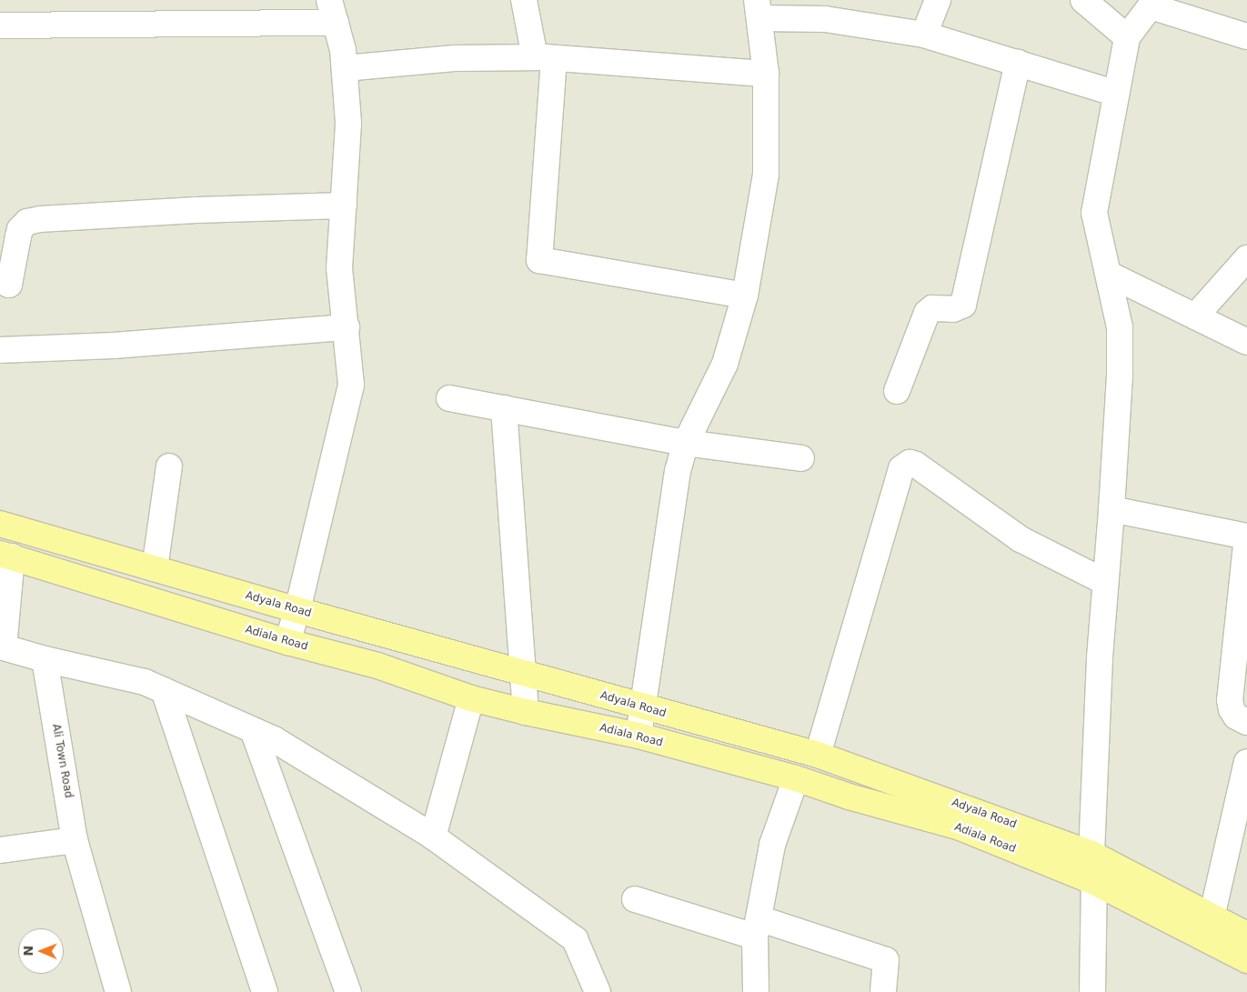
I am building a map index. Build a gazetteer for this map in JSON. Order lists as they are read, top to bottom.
{
  "streets": {
    "main road": ["Adyala Road", "Adiala Road"],
    "street": ["Ali Town Road"]
  },
  "north": "left"
}
